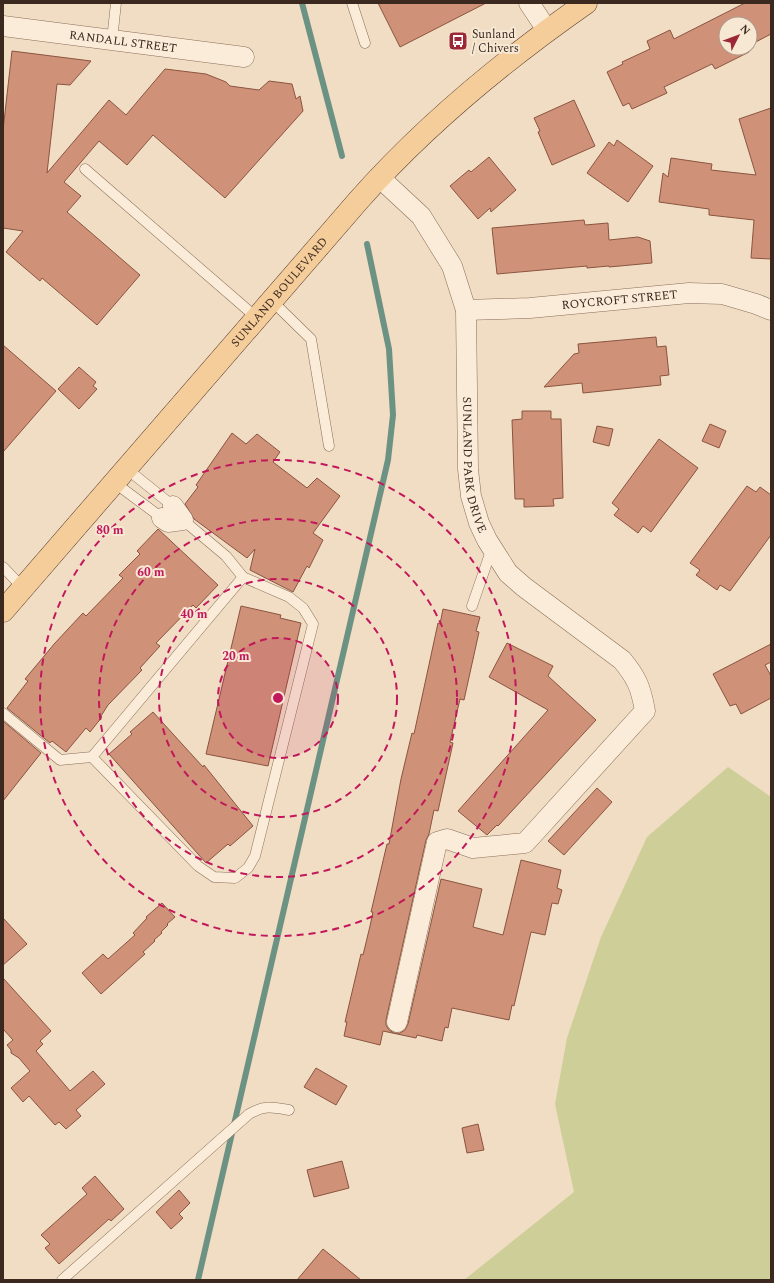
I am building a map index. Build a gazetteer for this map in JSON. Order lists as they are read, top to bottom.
{
  "streets": {
    "main road": ["SUNLAND BOULEVARD"],
    "street": ["RANDALL STREET", "ROYCROFT STREET", "SUNLAND PARK DRIVE"]
  },
  "crossings": [
    ["SUNLAND BOULEVARD", "SUNLAND PARK DRIVE"],
    ["ROYCROFT STREET", "SUNLAND PARK DRIVE"]
  ],
  "places": {
    "bus stop": ["Sunland / Chivers"]
  },
  "north": "top right",
  "rings": [
    "80 m",
    "60 m",
    "40 m",
    "20 m"
  ]
}
